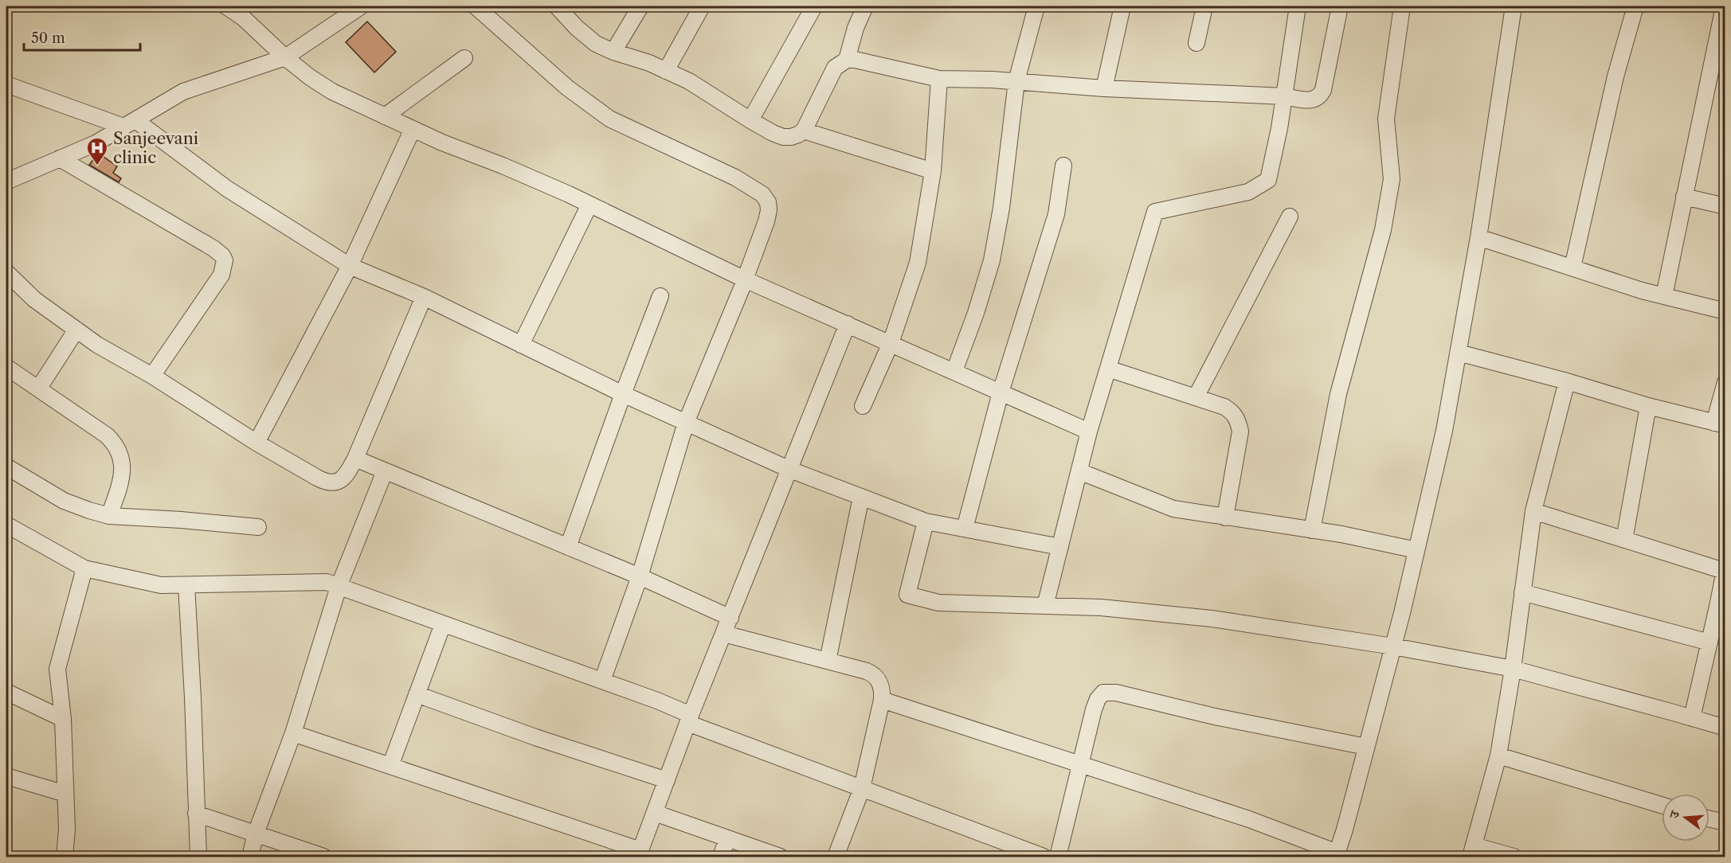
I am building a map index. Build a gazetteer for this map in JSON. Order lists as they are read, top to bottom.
{
  "places": {
    "hospital": ["Sanjeevani clinic"]
  },
  "scale_bar": "50 m",
  "north": "left"
}
